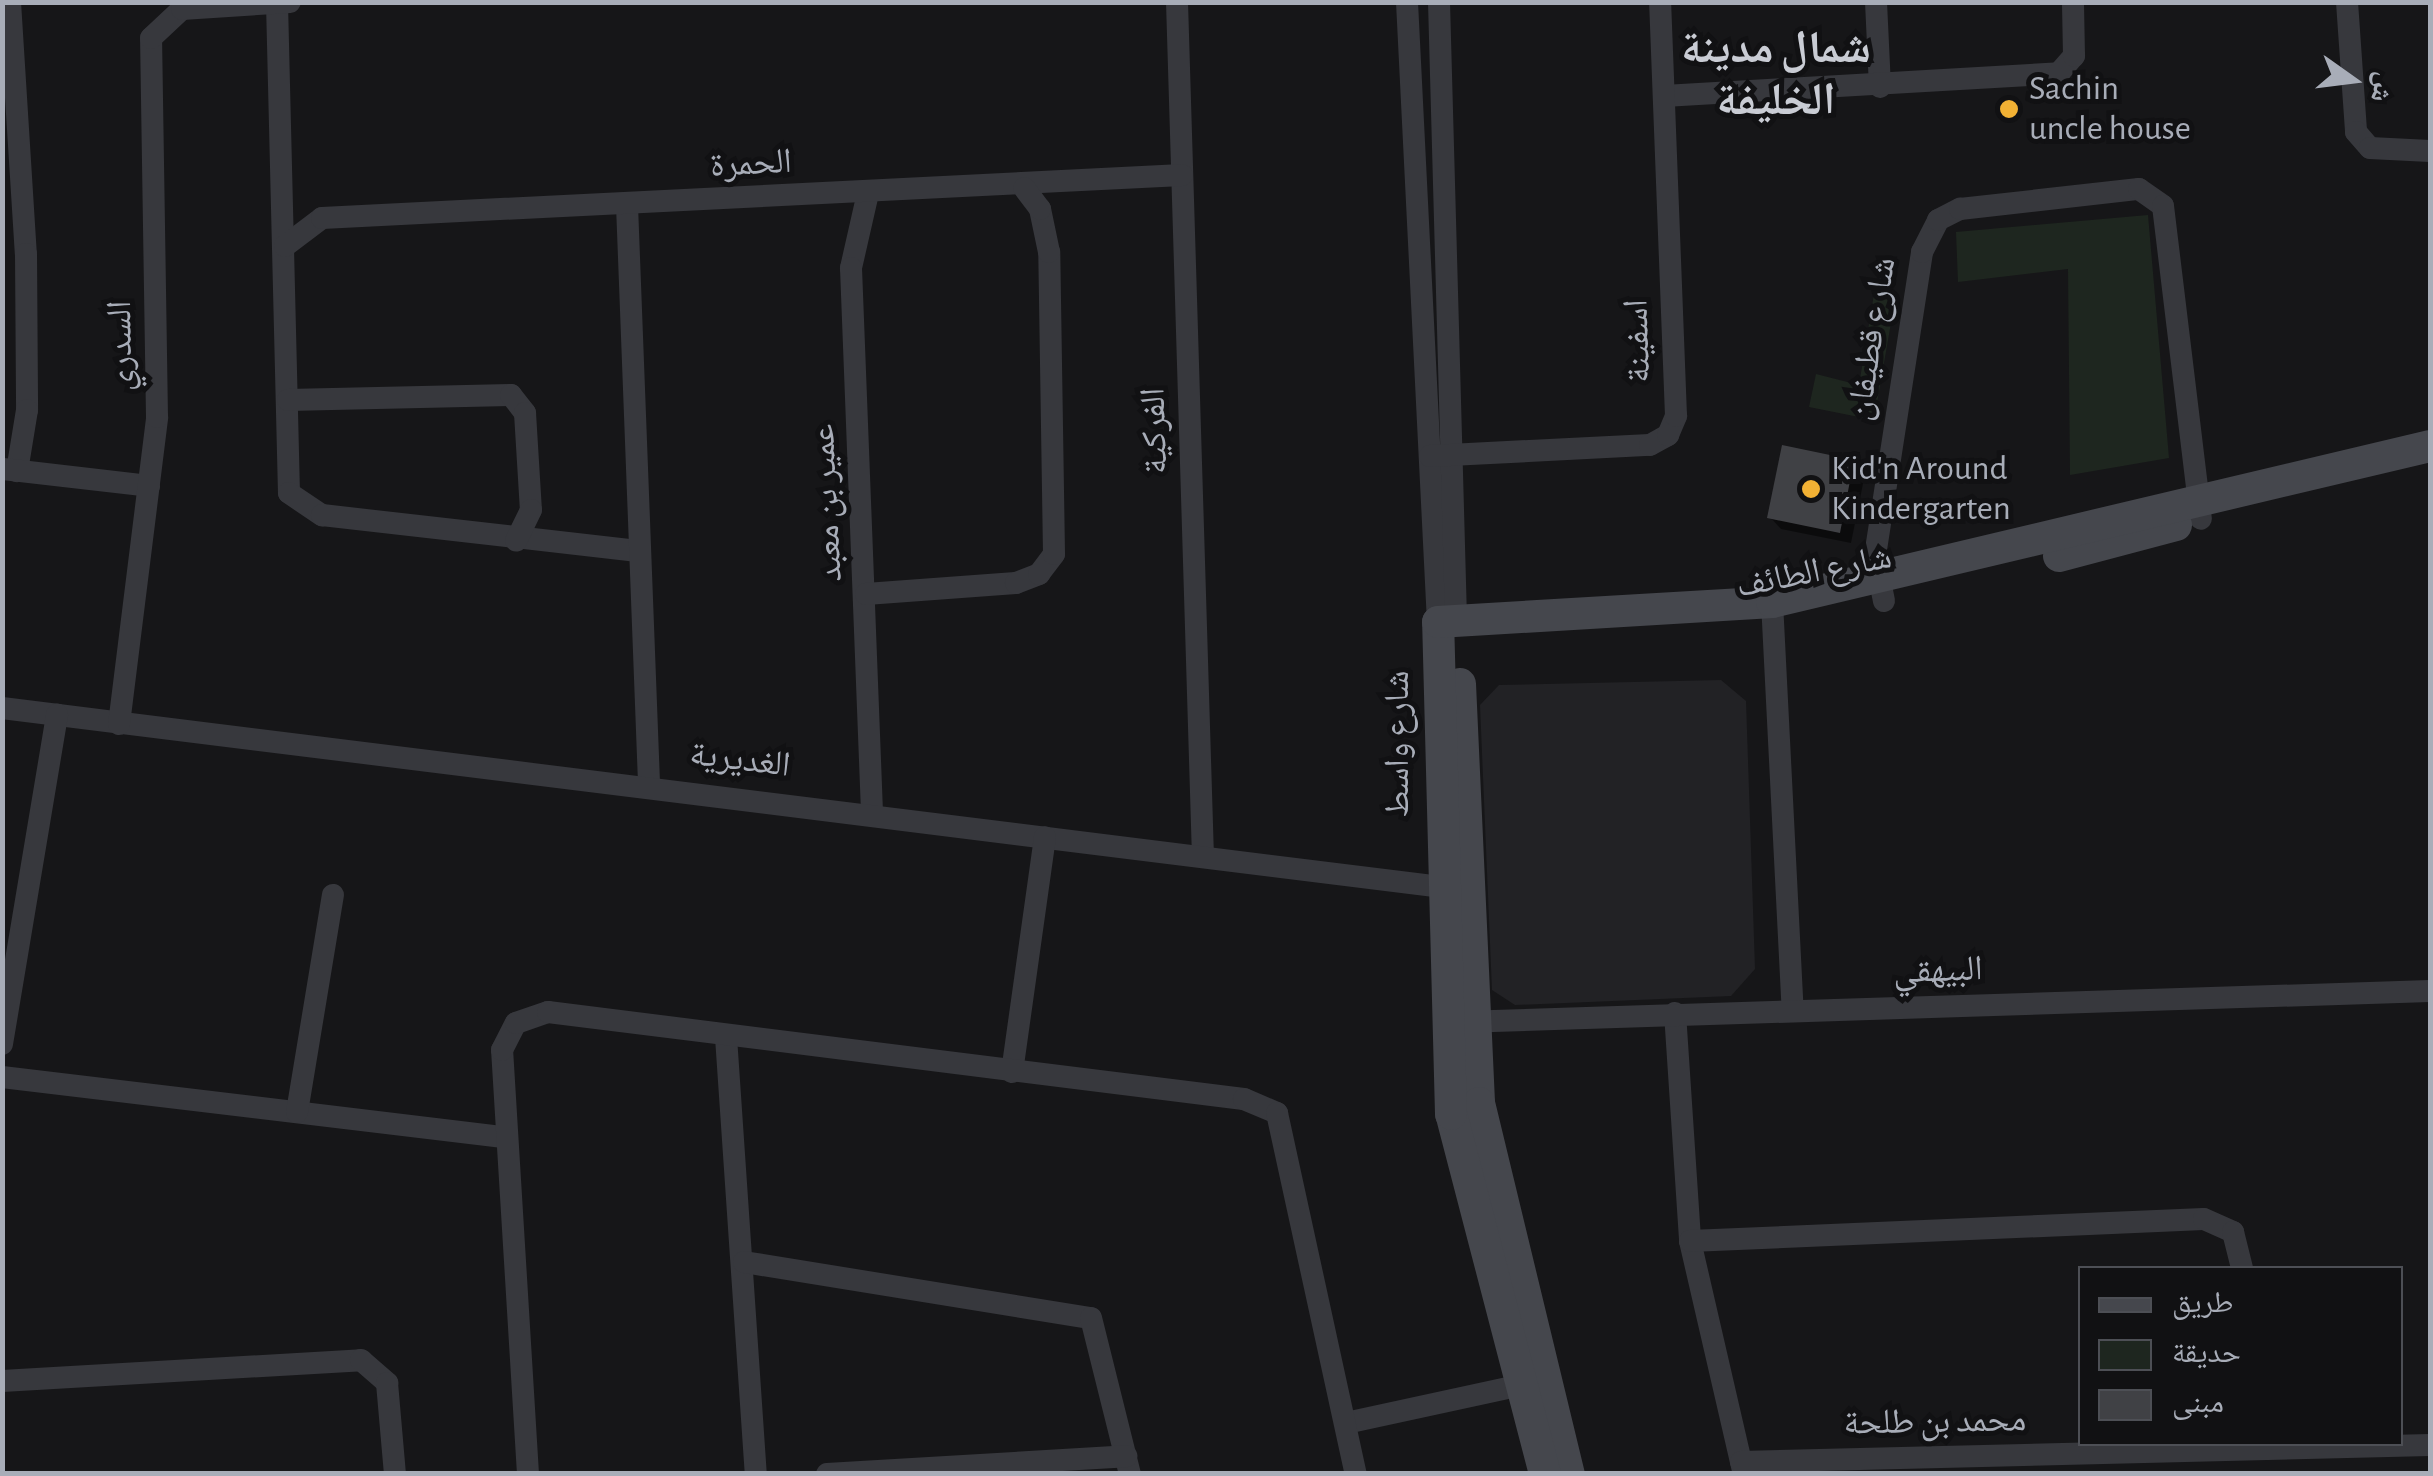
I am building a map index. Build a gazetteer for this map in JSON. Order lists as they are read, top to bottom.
{
  "streets": {
    "street": [
      "الحمرة",
      "شارع قطيفان",
      "اسفينة",
      "السدري",
      "الفركية",
      "عمير بن معبد",
      "شارع الطائف",
      "شارع واسط",
      "الغديرية",
      "البيهقي",
      "محمد بن طلحة"
    ]
  },
  "crossings": [
    ["الحمرة", "الفركية"],
    ["الحمرة", "عمير بن معبد"],
    ["شارع قطيفان", "شارع الطائف"],
    ["اسفينة", "شارع واسط"],
    ["السدري", "الغديرية"],
    ["الفركية", "الغديرية"],
    ["عمير بن معبد", "الغديرية"],
    ["شارع الطائف", "شارع واسط"],
    ["شارع واسط", "الغديرية"],
    ["شارع واسط", "البيهقي"]
  ],
  "districts": ["شمال مدينة الخليفة"],
  "places": ["Sachin uncle house", "Kid'n Around Kindergarten"],
  "legend": ["طريق", "حديقة", "مبنى"],
  "north": "right"
}
